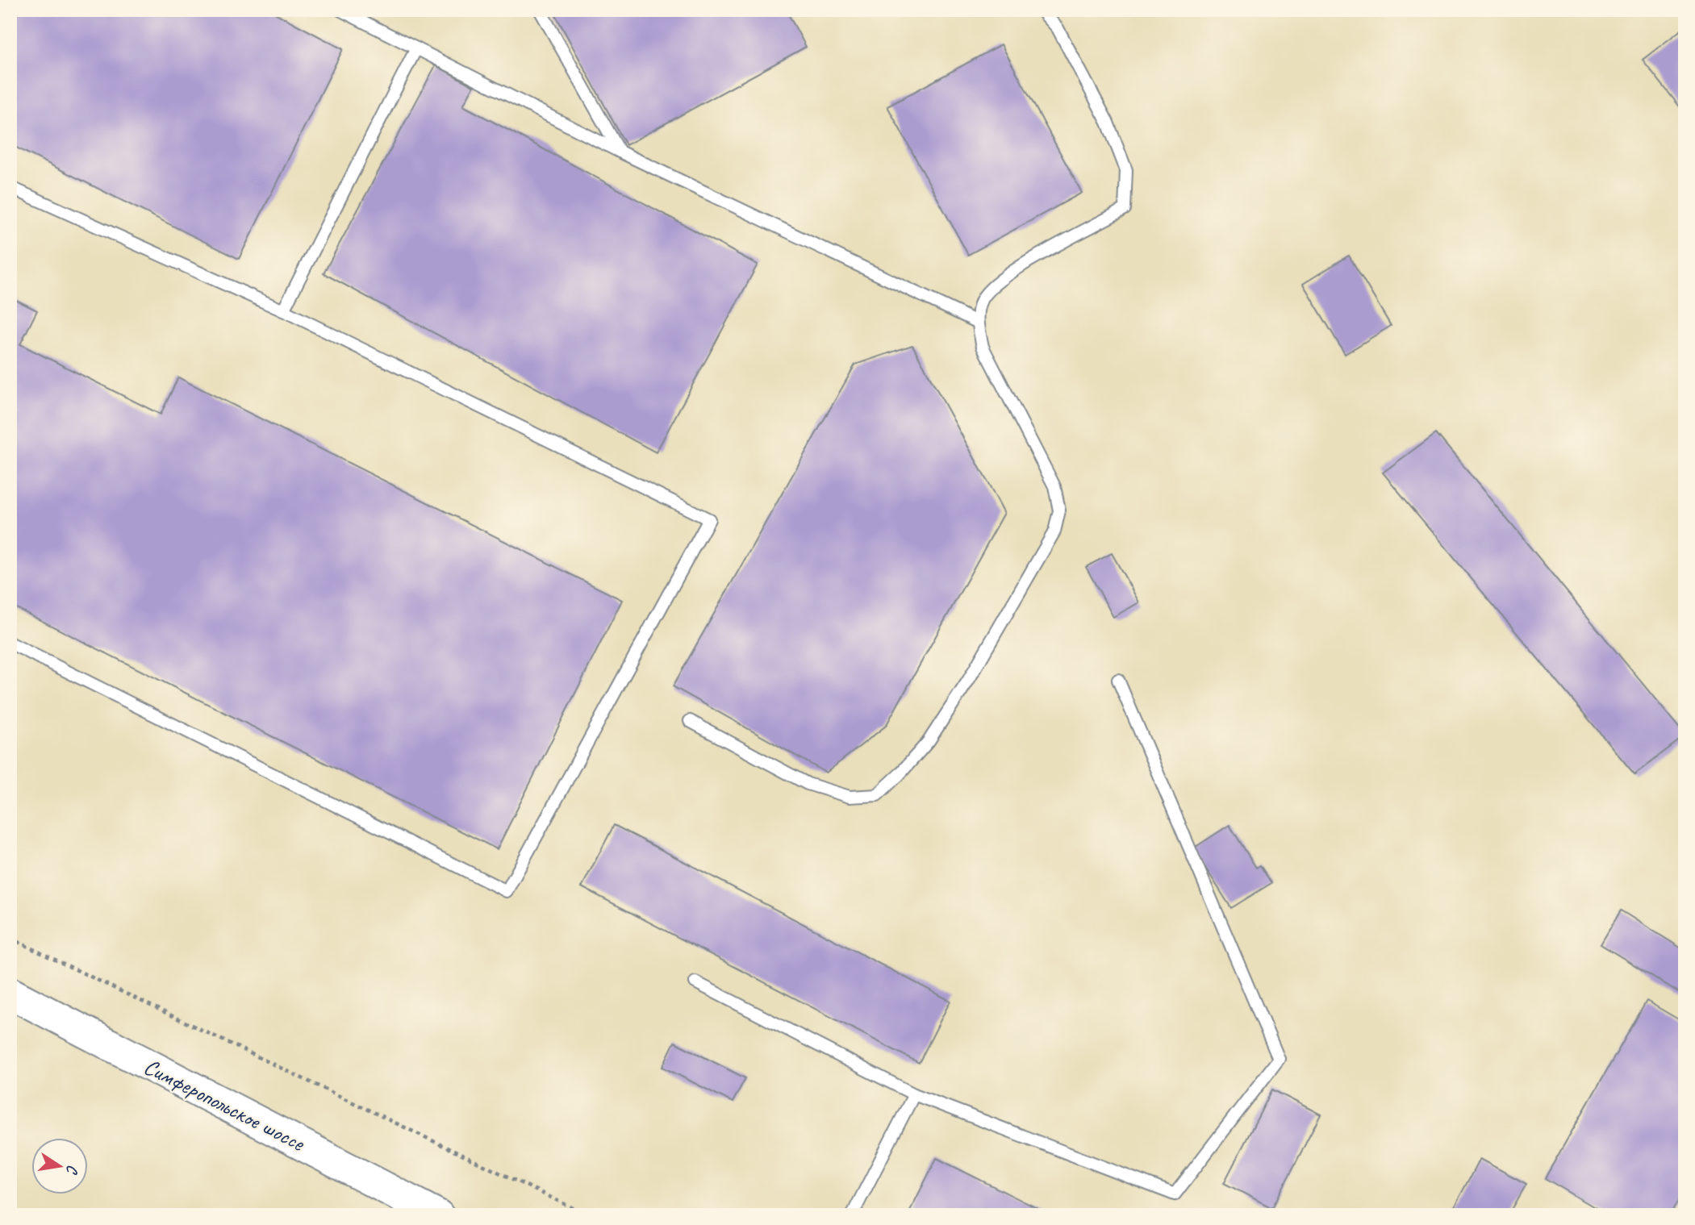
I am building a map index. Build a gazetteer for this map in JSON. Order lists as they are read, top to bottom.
{
  "streets": {
    "main road": ["Симферопольское шоссе"]
  },
  "north": "right"
}
